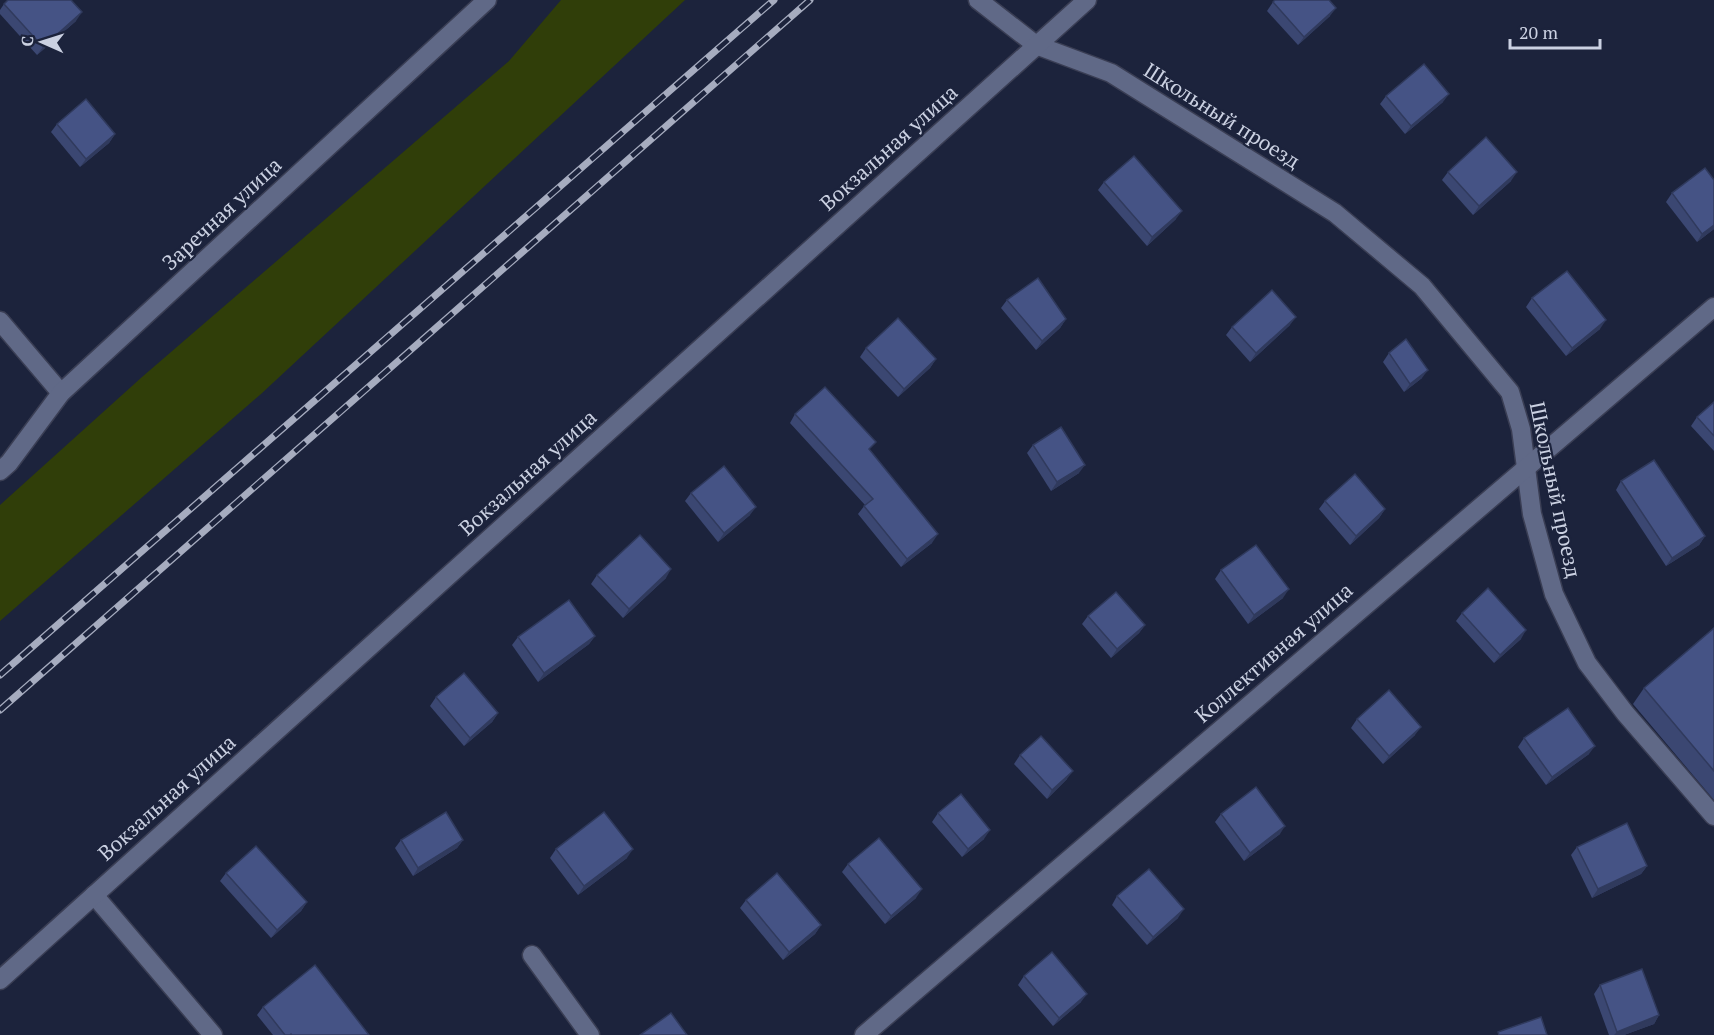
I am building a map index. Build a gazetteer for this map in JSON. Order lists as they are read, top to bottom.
{
  "streets": {
    "street": [
      "Школьный проезд",
      "Вокзальная улица",
      "Заречная улица",
      "Коллективная улица"
    ]
  },
  "crossings": [
    ["Школьный проезд", "Вокзальная улица"],
    ["Школьный проезд", "Коллективная улица"]
  ],
  "scale_bar": "20 m",
  "north": "left"
}
